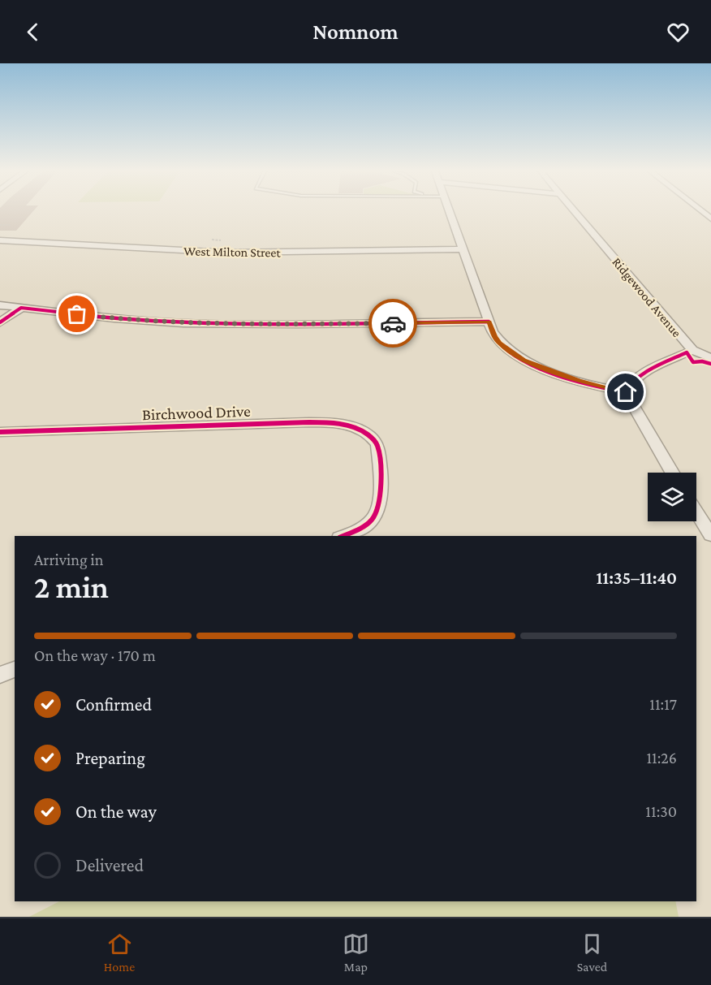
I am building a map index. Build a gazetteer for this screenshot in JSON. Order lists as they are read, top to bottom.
{
  "streets": {
    "street": ["West Milton Street", "Ridgewood Avenue", "Birchwood Drive"]
  },
  "page": {
    "header": "Nomnom",
    "heading": ["2 min", "Arriving in", "11:35–11:40"],
    "bar": "On the way · 170 m",
    "list": [
      ["Confirmed", "11:17"],
      ["Preparing", "11:26"],
      ["On the way", "11:30"],
      "Delivered"
    ],
    "tabs": ["Home", "Map", "Saved"]
  }
}
